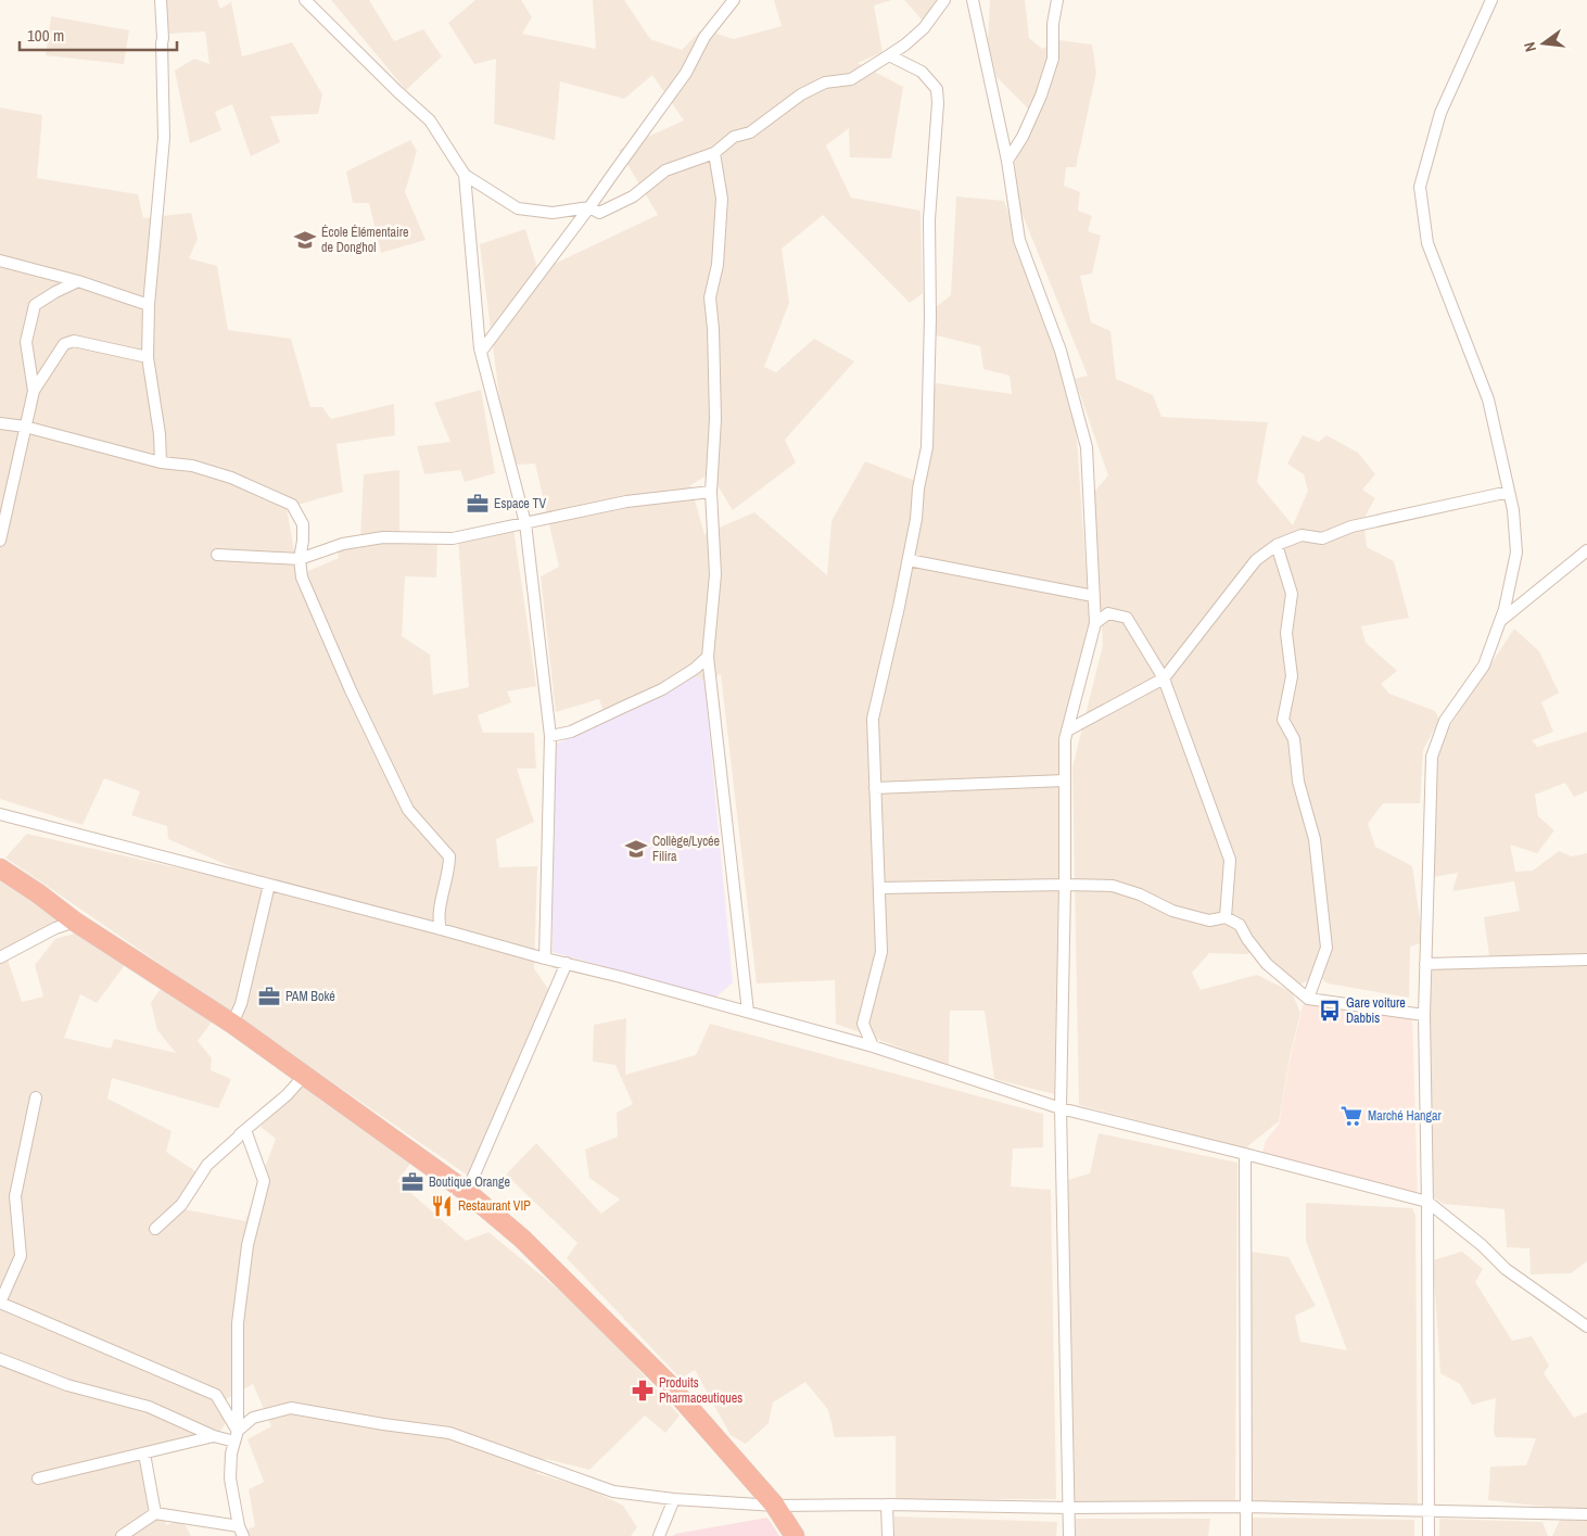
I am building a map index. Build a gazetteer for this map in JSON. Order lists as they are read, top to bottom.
{
  "places": {
    "school or university": ["École Élémentaire de Donghol", "Collège/Lycée Filira"],
    "office": ["Espace TV", "PAM Boké", "Boutique Orange"],
    "bus stop": ["Gare voiture Dabbis"],
    "supermarket": ["Marché Hangar"],
    "restaurant": ["Restaurant VIP"],
    "pharmacy": ["Produits Pharmaceutiques"]
  },
  "scale_bar": "100 m",
  "north": "left"
}
